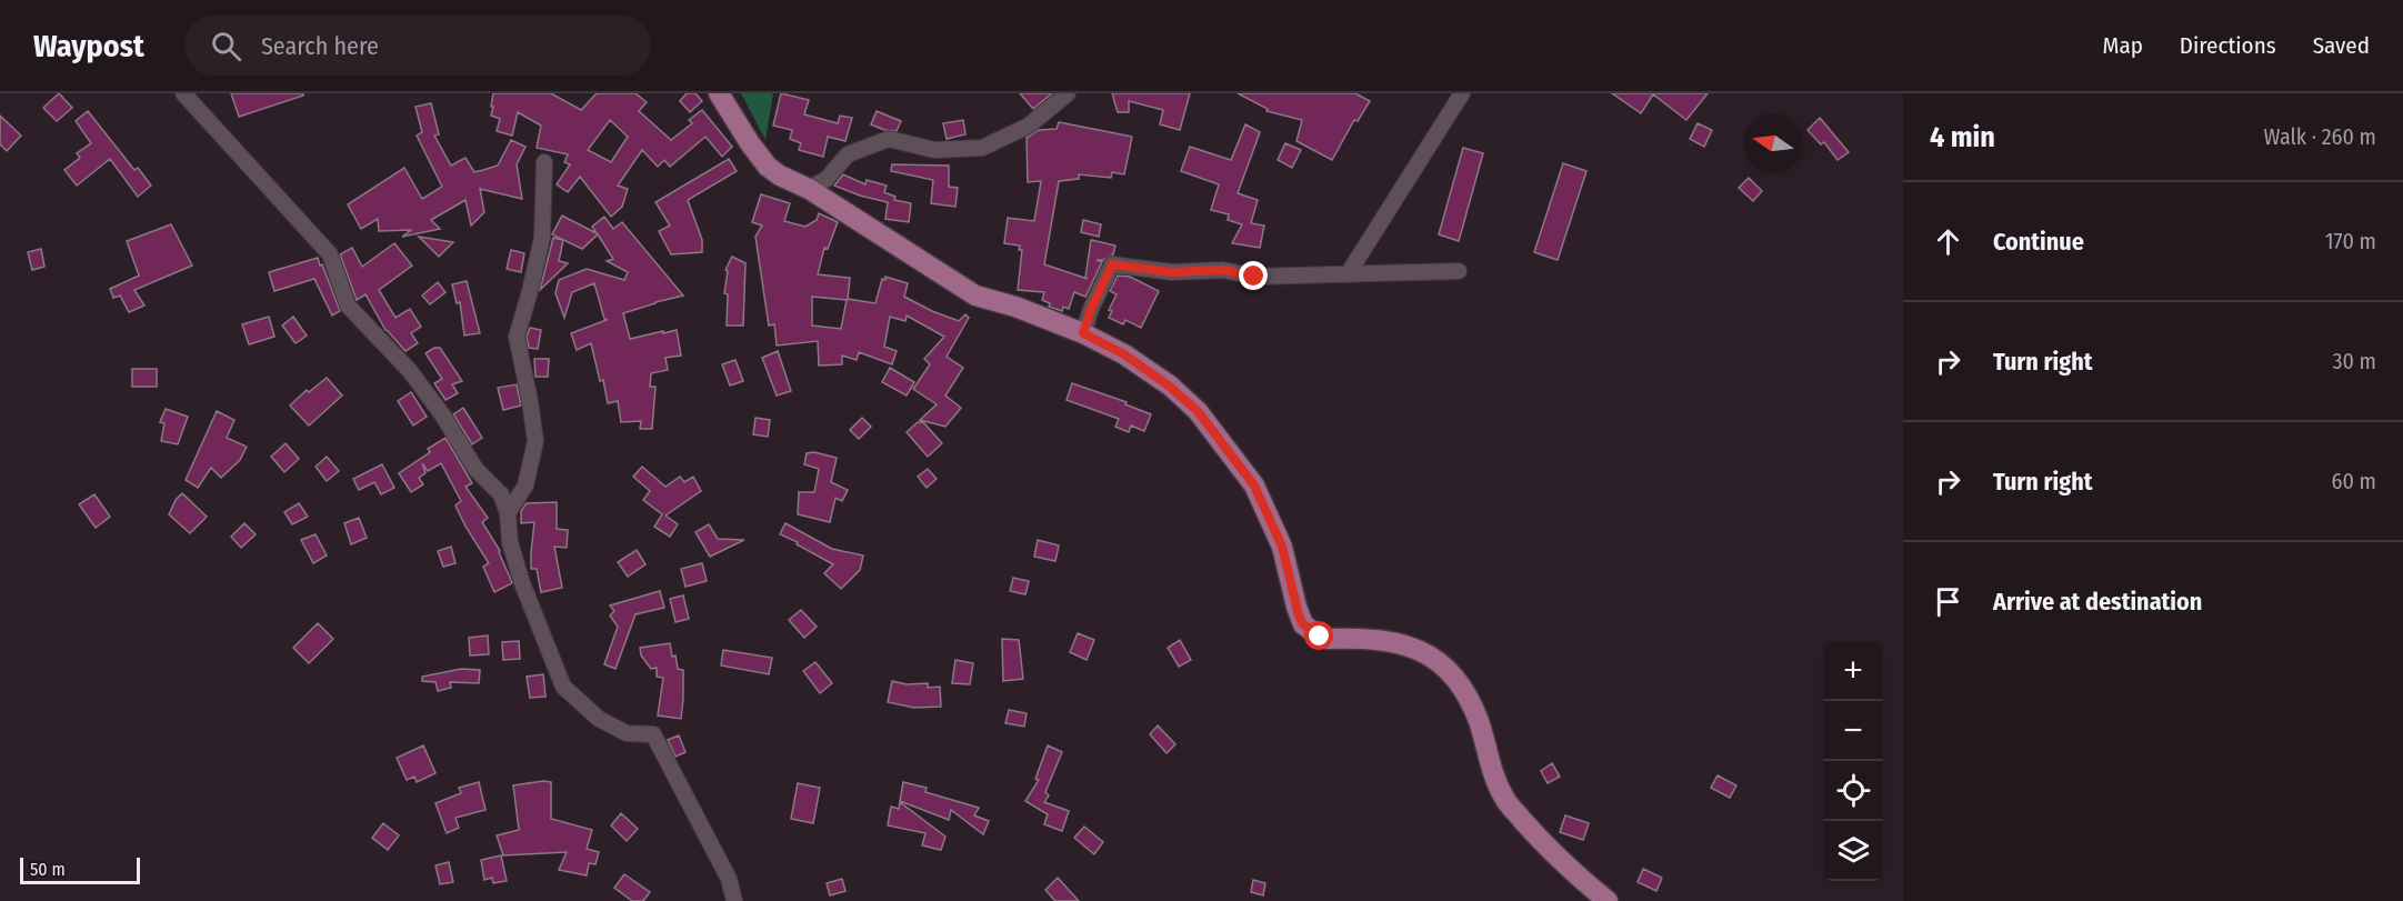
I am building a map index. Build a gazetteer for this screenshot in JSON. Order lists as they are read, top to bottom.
{
  "scale_bar": "50 m",
  "north": "left",
  "page": {
    "header": "Waypost",
    "search": "Search here",
    "nav": ["Map", "Directions", "Saved"],
    "heading": ["4 min", "Walk · 260 m"],
    "list": [
      ["Continue", "170 m"],
      ["Turn right", "30 m"],
      ["Turn right", "60 m"],
      "Arrive at destination"
    ],
    "map_buttons": ["+", "−"],
    "scale": "50 m"
  }
}
